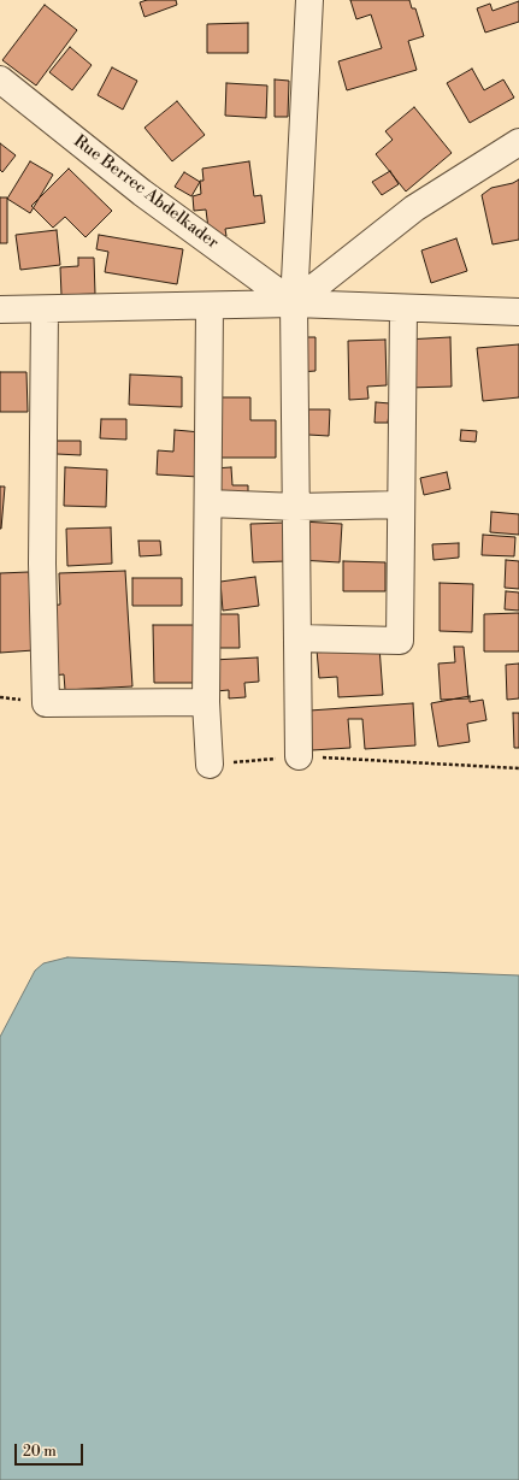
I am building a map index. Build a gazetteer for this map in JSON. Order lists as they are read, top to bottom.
{
  "streets": {
    "street": ["Rue Berrec Abdelkader"]
  },
  "scale_bar": "20 m"
}
